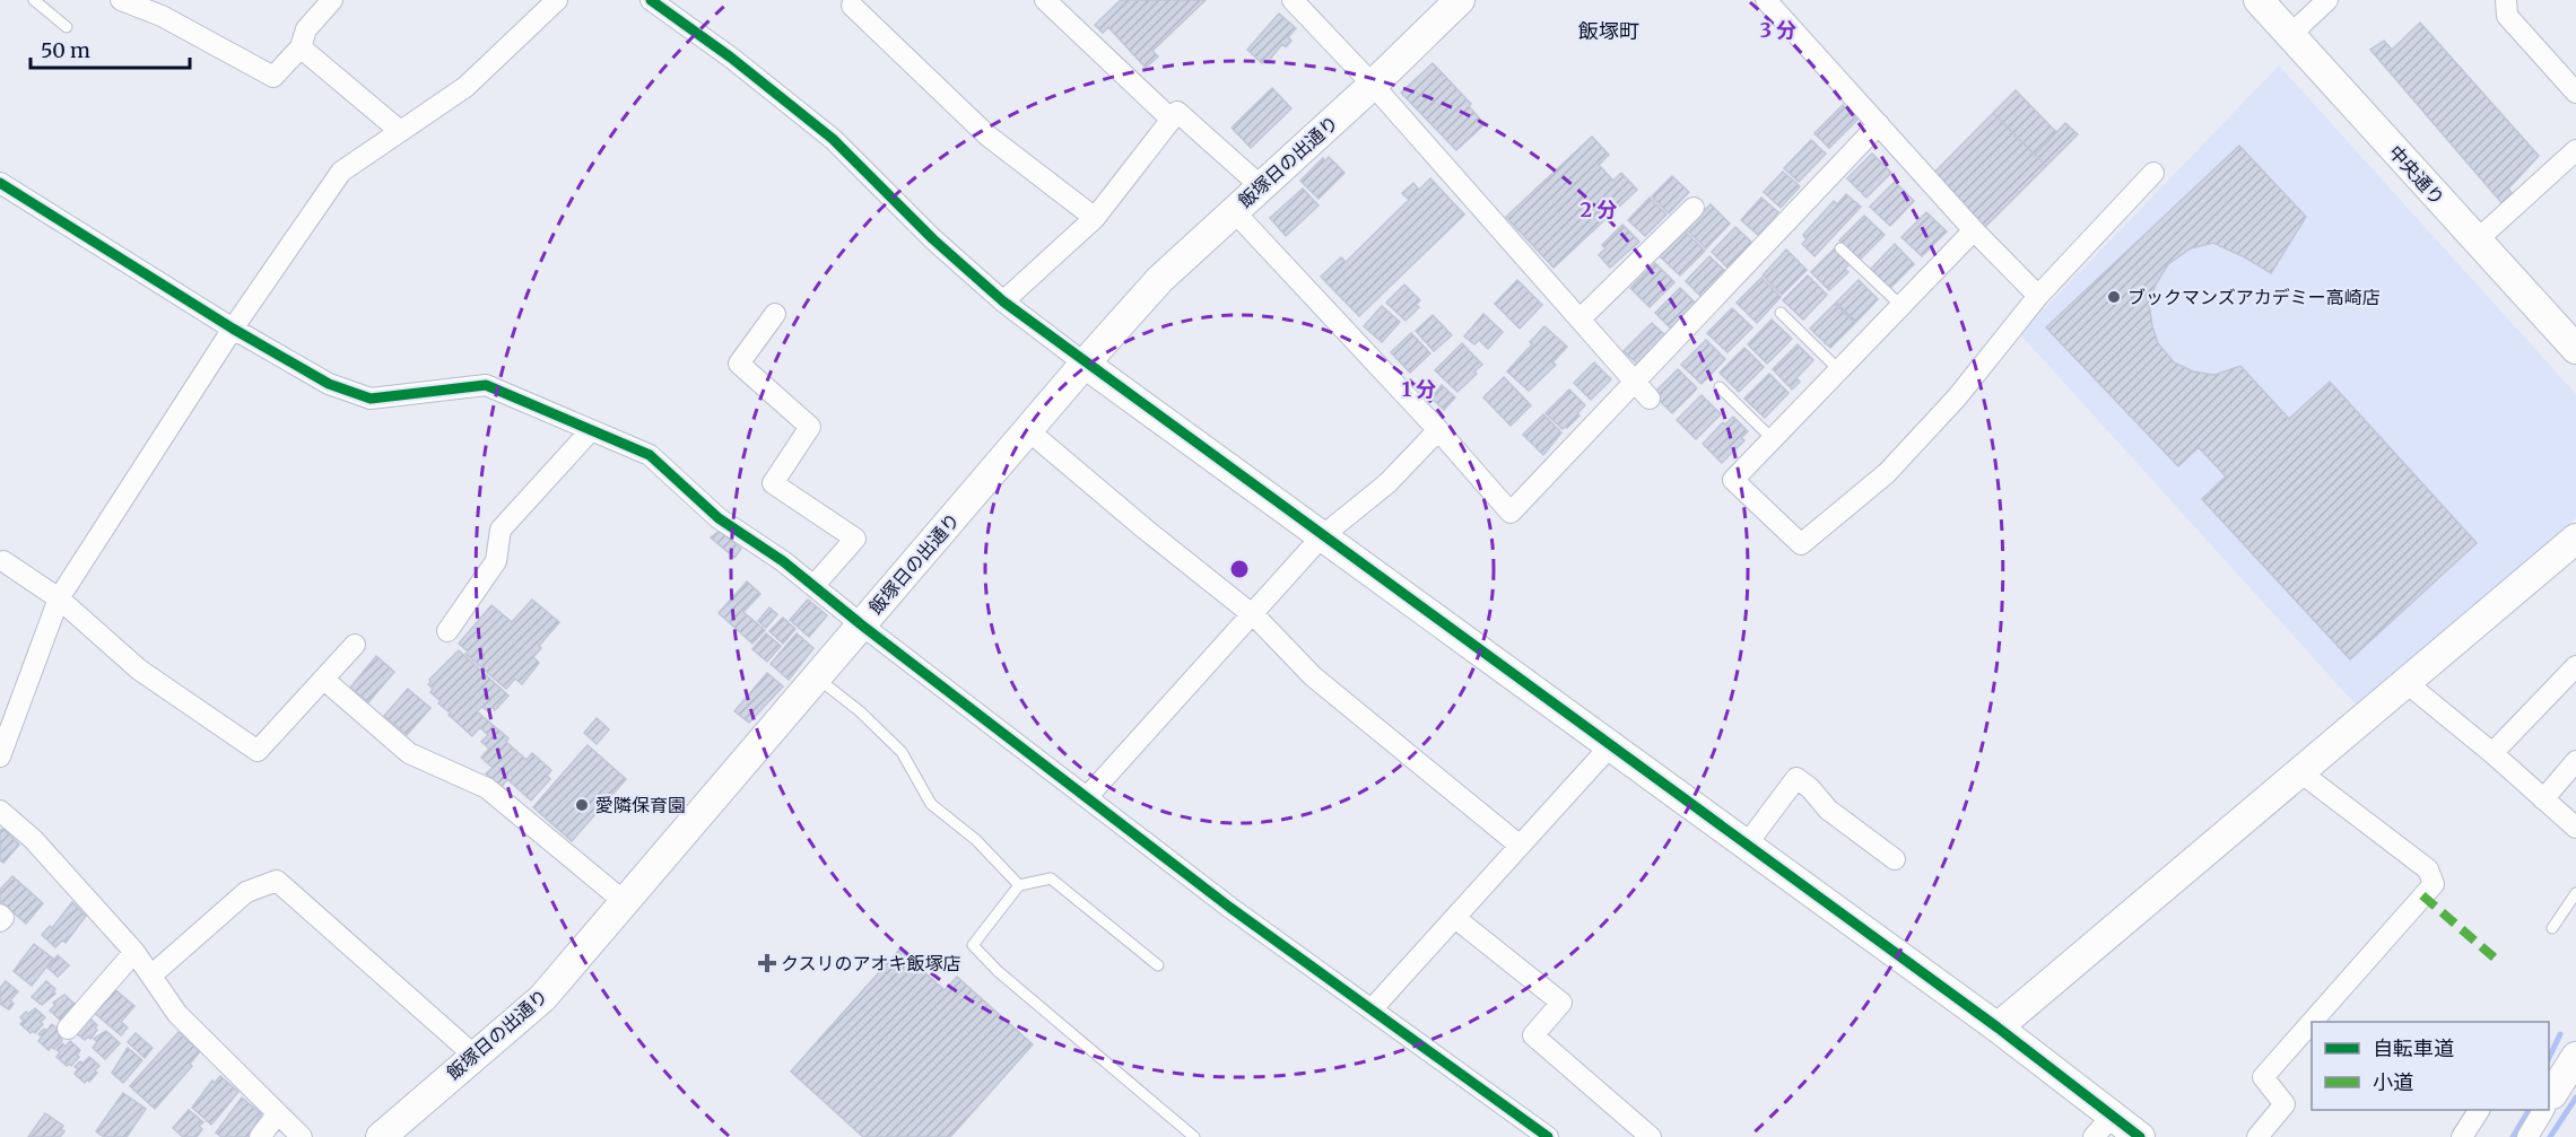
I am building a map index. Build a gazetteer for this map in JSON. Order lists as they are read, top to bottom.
{
  "streets": {
    "street": ["飯塚日の出通り", "中央通り"]
  },
  "districts": ["飯塚町"],
  "places": {
    "other": ["ブックマンズアカデミー高崎店", "愛隣保育園"],
    "health": ["クスリのアオキ飯塚店"]
  },
  "legend": ["自転車道", "小道"],
  "scale_bar": "50 m",
  "rings": ["3 分", "2 分", "1 分"]
}
